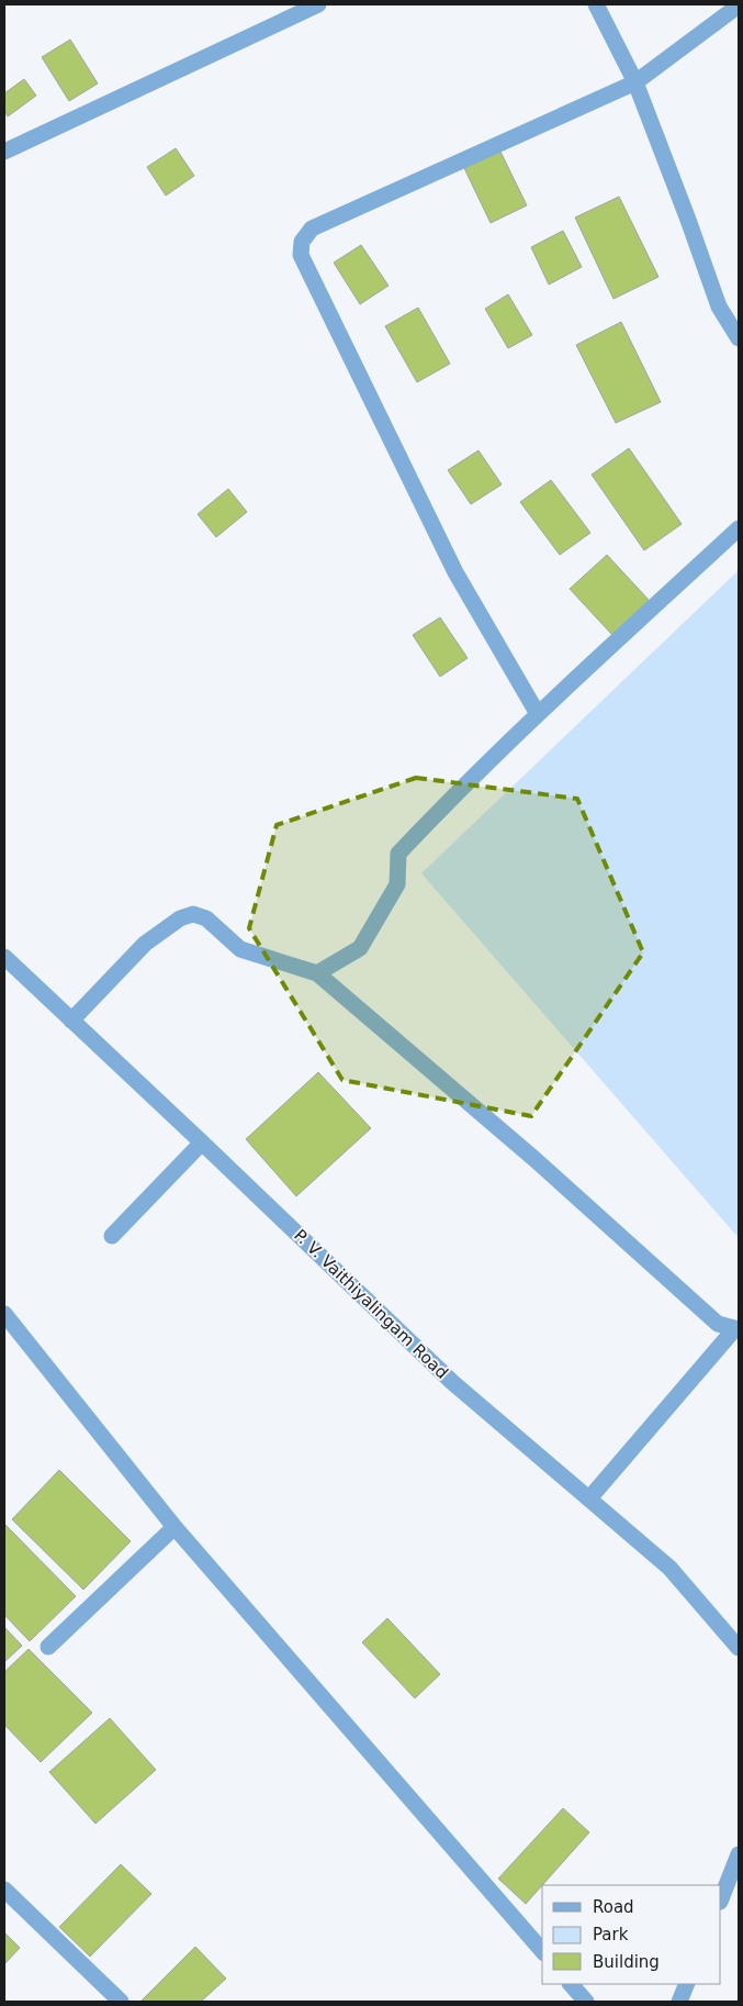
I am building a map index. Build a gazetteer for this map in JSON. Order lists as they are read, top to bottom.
{
  "streets": {
    "street": ["P. V. Vaithiyalingam Road"]
  },
  "legend": ["Road", "Park", "Building"]
}
